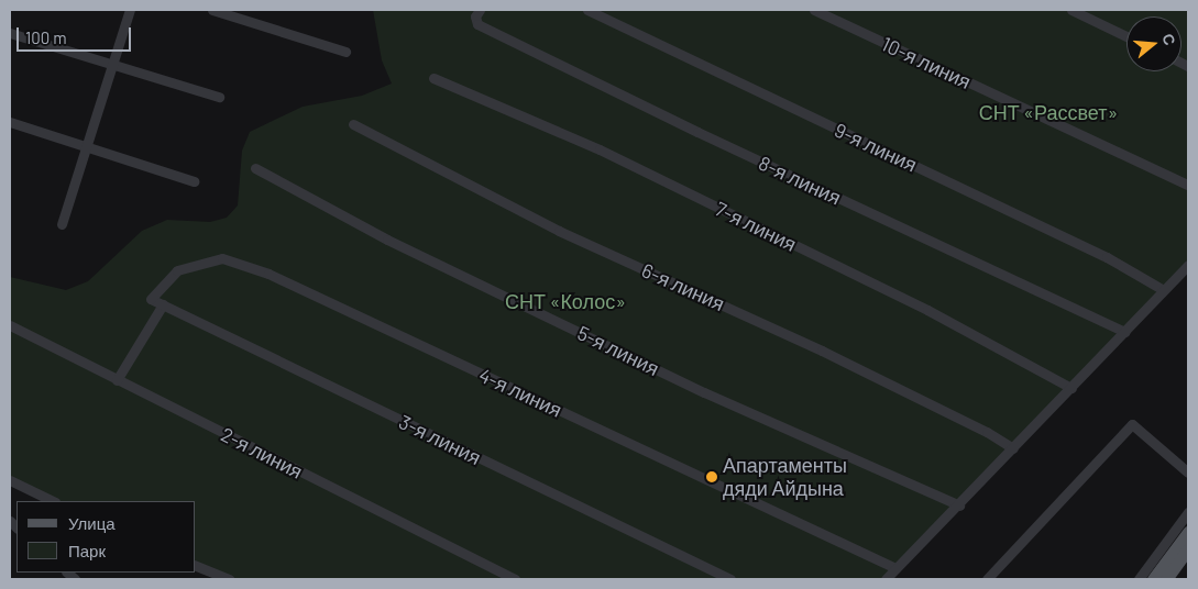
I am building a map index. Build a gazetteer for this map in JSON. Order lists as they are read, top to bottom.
{
  "streets": {
    "street": [
      "10-я линия",
      "9-я линия",
      "8-я линия",
      "7-я линия",
      "6-я линия",
      "5-я линия",
      "4-я линия",
      "3-я линия",
      "2-я линия"
    ]
  },
  "crossings": [
    ["4-я линия", "3-я линия"]
  ],
  "parks": ["СНТ «Рассвет»", "СНТ «Колос»"],
  "places": ["Апартаменты дяди Айдына"],
  "legend": ["Улица", "Парк"],
  "scale_bar": "100 m",
  "north": "right"
}
